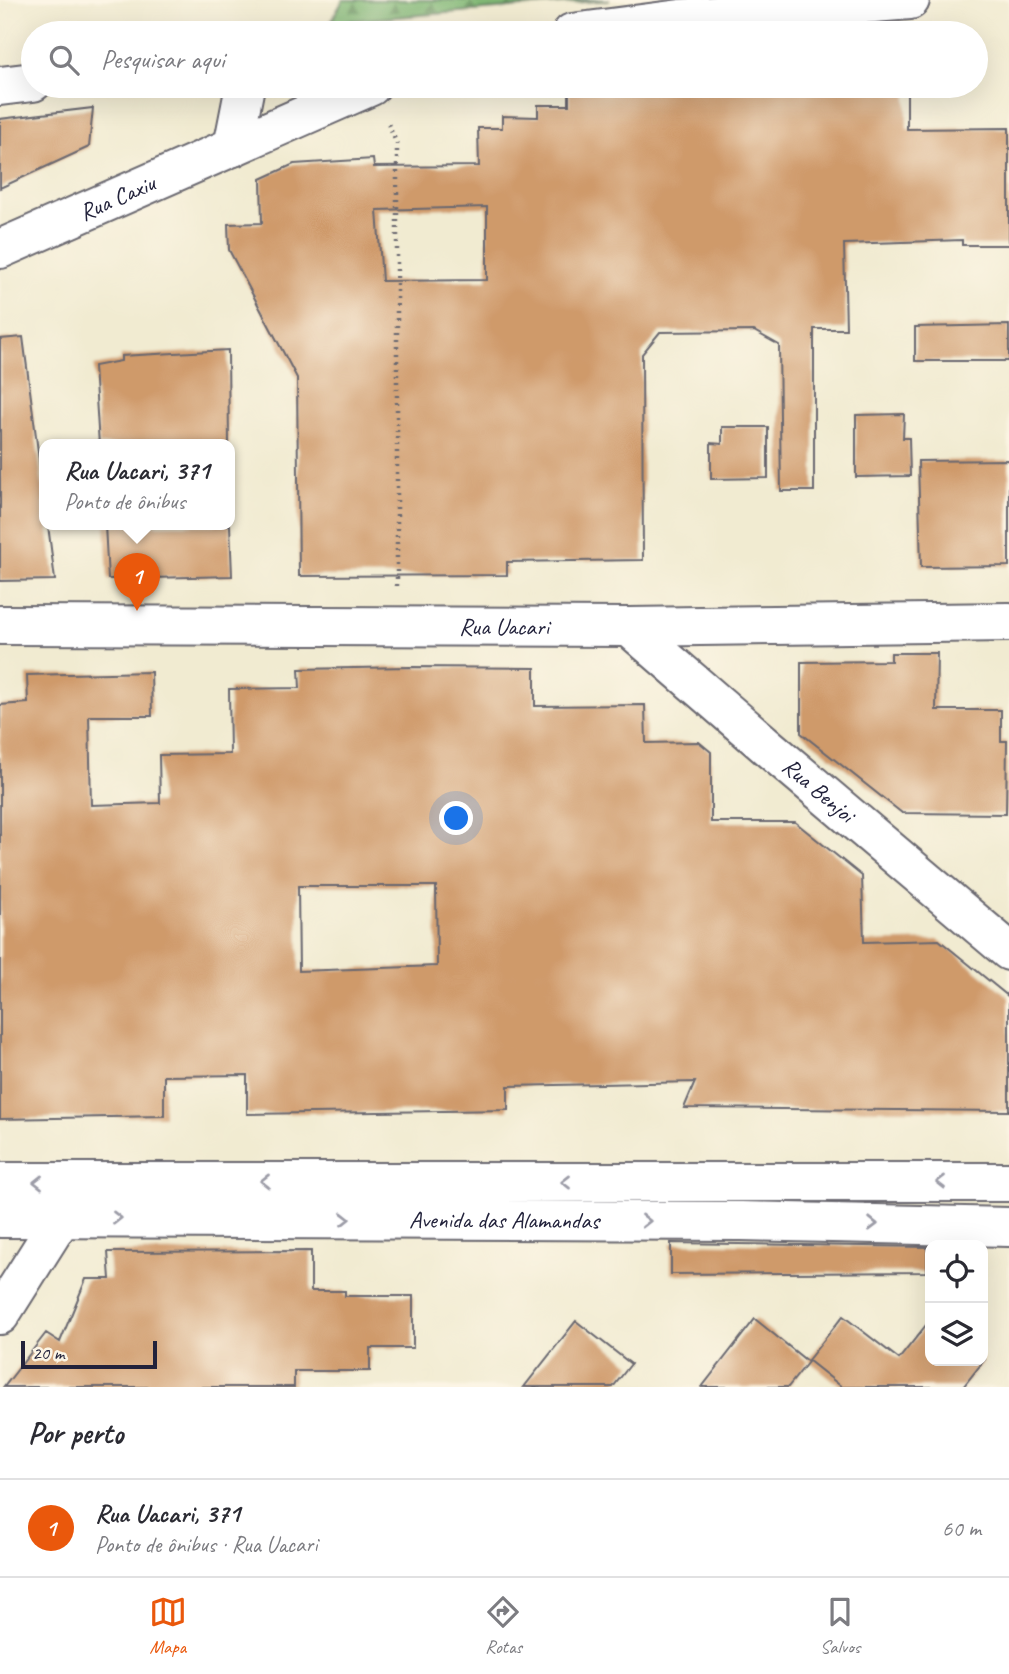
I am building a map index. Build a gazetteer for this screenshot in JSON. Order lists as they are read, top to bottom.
{
  "streets": {
    "street": [
      "Rua Caxiu",
      "Rua Uacari",
      "Rua Benjoi",
      "Avenida das Alamandas"
    ]
  },
  "crossings": [
    ["Rua Uacari", "Rua Benjoi"]
  ],
  "scale_bar": "20 m",
  "page": {
    "search": "Pesquisar aqui",
    "popup": ["Rua Uacari, 371", "Ponto de ônibus"],
    "pins": "1",
    "scale": "20 m",
    "heading": "Por perto",
    "list": [
      {
        "mark": "1",
        "name": "Rua Uacari, 371",
        "note": "Ponto de ônibus · Rua Uacari",
        "value": "60 m"
      }
    ],
    "nav": ["Mapa", "Rotas", "Salvos"]
  }
}
